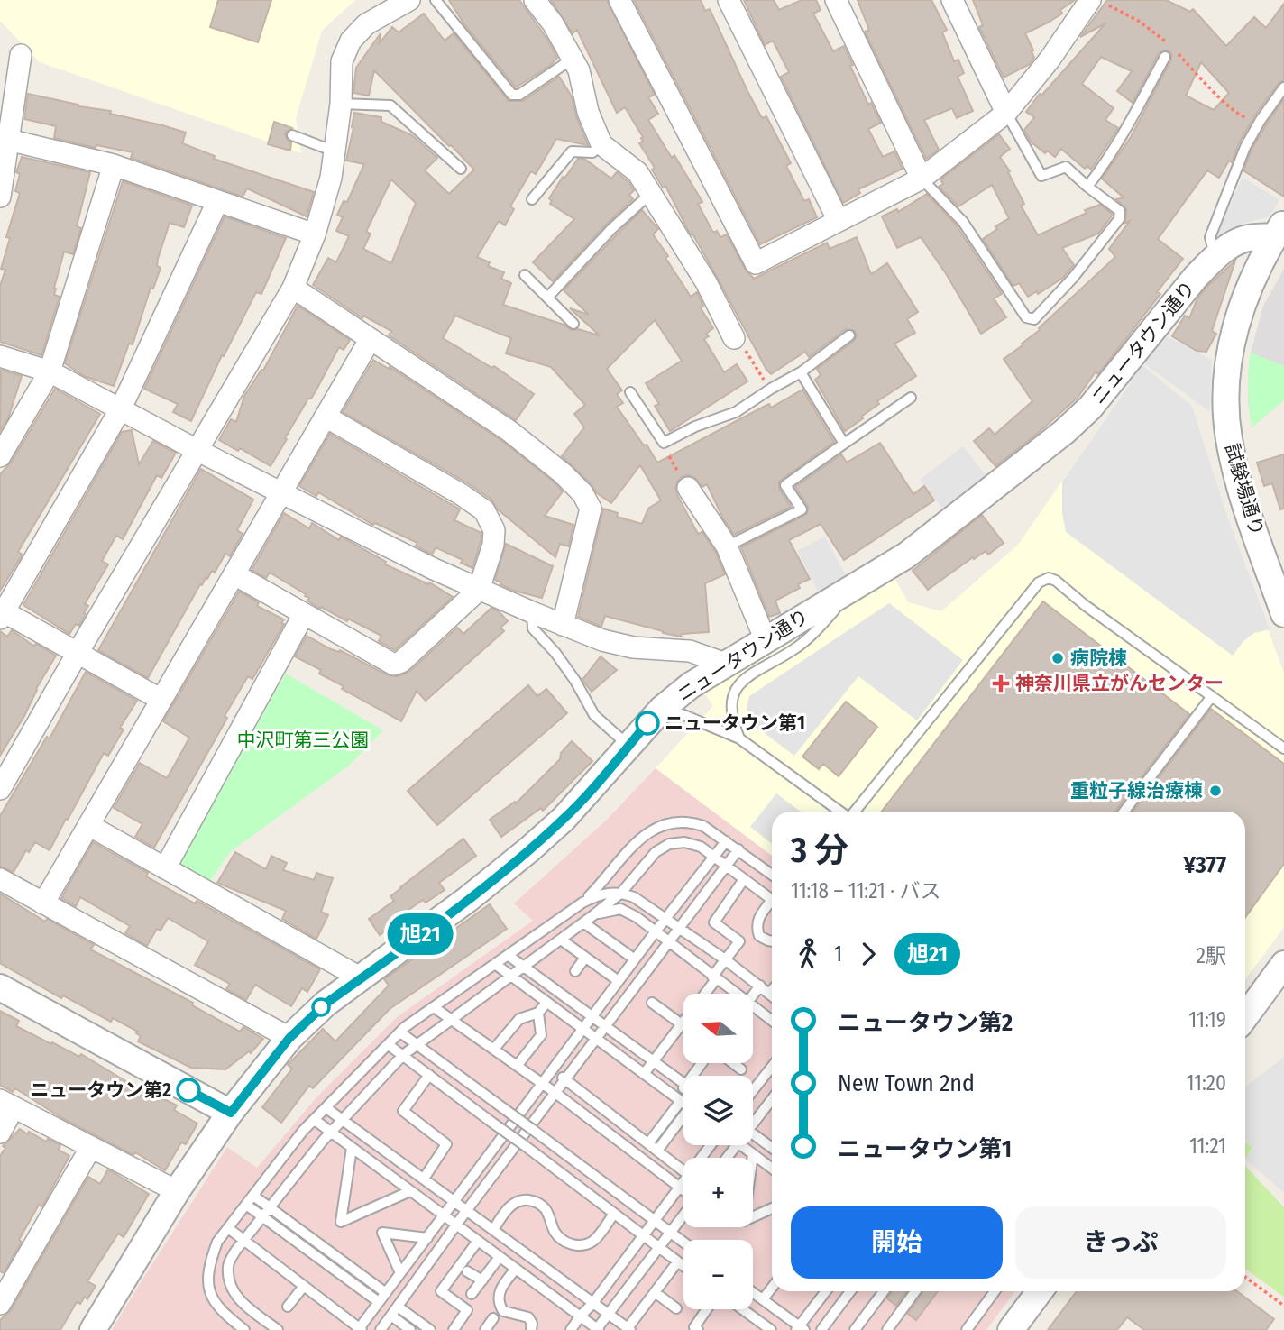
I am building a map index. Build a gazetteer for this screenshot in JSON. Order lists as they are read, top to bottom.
{
  "streets": {
    "street": ["ニュータウン通り", "試験場通り"]
  },
  "crossings": [
    ["ニュータウン通り", "試験場通り"]
  ],
  "parks": ["中沢町第三公園"],
  "places": {
    "other": [
      "病院棟",
      "ニュータウン第1",
      "重粒子線治療棟",
      "ニュータウン第2"
    ],
    "health": ["神奈川県立がんセンター"]
  },
  "lines": ["bus line 旭21"],
  "north": "left",
  "page": {
    "on_map": "旭21",
    "heading": ["3 分", "11:18 – 11:21 · バス", "¥377"],
    "legs": ["1", "旭21", "2駅"],
    "list": [
      {
        "name": "ニュータウン第2",
        "value": "11:19"
      },
      {
        "name": "New Town 2nd",
        "value": "11:20"
      },
      {
        "name": "ニュータウン第1",
        "value": "11:21"
      }
    ],
    "map_buttons": ["+", "−"],
    "buttons": ["開始", "きっぷ"]
  }
}
